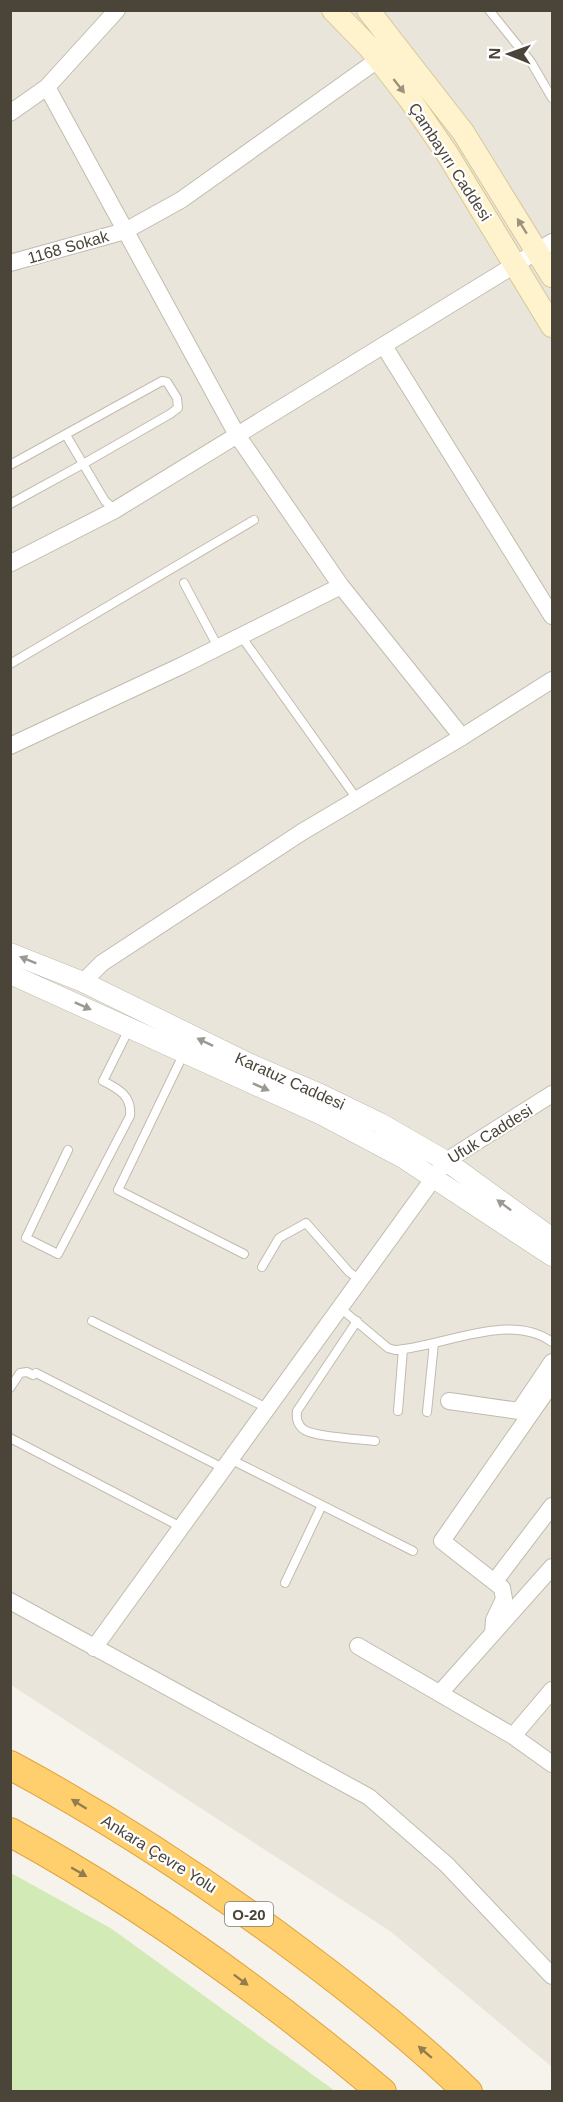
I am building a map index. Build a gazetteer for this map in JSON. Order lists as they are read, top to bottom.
{
  "streets": {
    "highway": ["Ankara Çevre Yolu", "O-20"],
    "main road": ["Çambayırı Caddesi"],
    "street": ["1168 Sokak", "Karatuz Caddesi", "Ufuk Caddesi"]
  },
  "crossings": [
    ["Çambayırı Caddesi", "1168 Sokak"],
    ["Karatuz Caddesi", "Ufuk Caddesi"]
  ],
  "north": "left"
}
